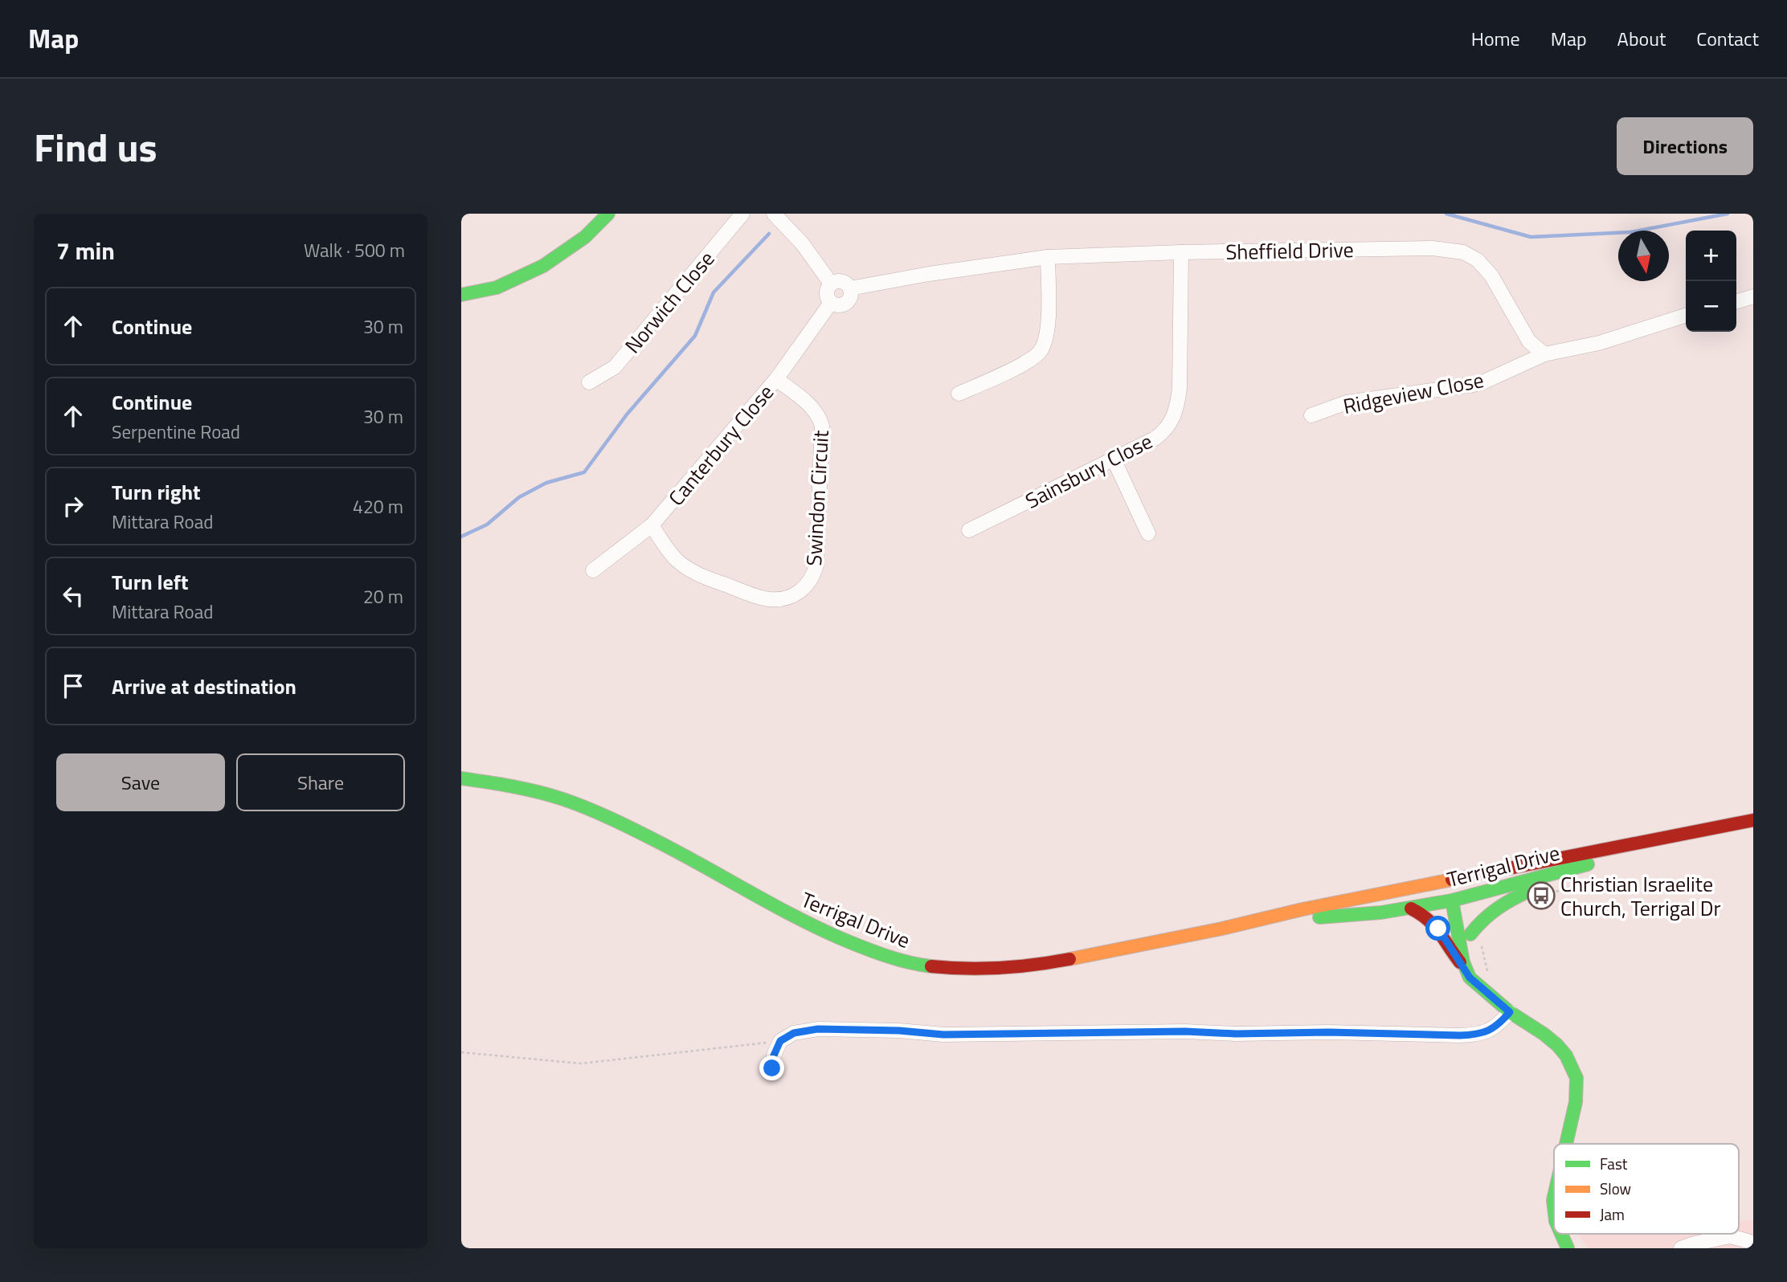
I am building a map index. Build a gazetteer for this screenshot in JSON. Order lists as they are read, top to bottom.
{
  "streets": {
    "main road": ["Terrigal Drive"],
    "street": [
      "Sheffield Drive",
      "Norwich Close",
      "Ridgeview Close",
      "Canterbury Close",
      "Sainsbury Close",
      "Swindon Circuit"
    ]
  },
  "crossings": [
    ["Sheffield Drive", "Ridgeview Close"],
    ["Sheffield Drive", "Canterbury Close"],
    ["Sheffield Drive", "Sainsbury Close"],
    ["Canterbury Close", "Swindon Circuit"]
  ],
  "places": {
    "bus stop": ["Christian Israelite Church, Terrigal Dr"]
  },
  "legend": ["Fast", "Slow", "Jam"],
  "north": "bottom",
  "page": {
    "header": "Map",
    "nav": [
      "Home",
      "Map",
      "About",
      "Contact"
    ],
    "title": "Find us",
    "buttons": [
      "Directions",
      ["Save", "Share"]
    ],
    "heading": ["7 min", "Walk · 500 m"],
    "map_buttons": ["+", "−"],
    "list": [
      ["Continue", "30 m"],
      ["Continue", "Serpentine Road", "30 m"],
      ["Turn right", "Mittara Road", "420 m"],
      ["Turn left", "Mittara Road", "20 m"],
      "Arrive at destination"
    ]
  }
}
